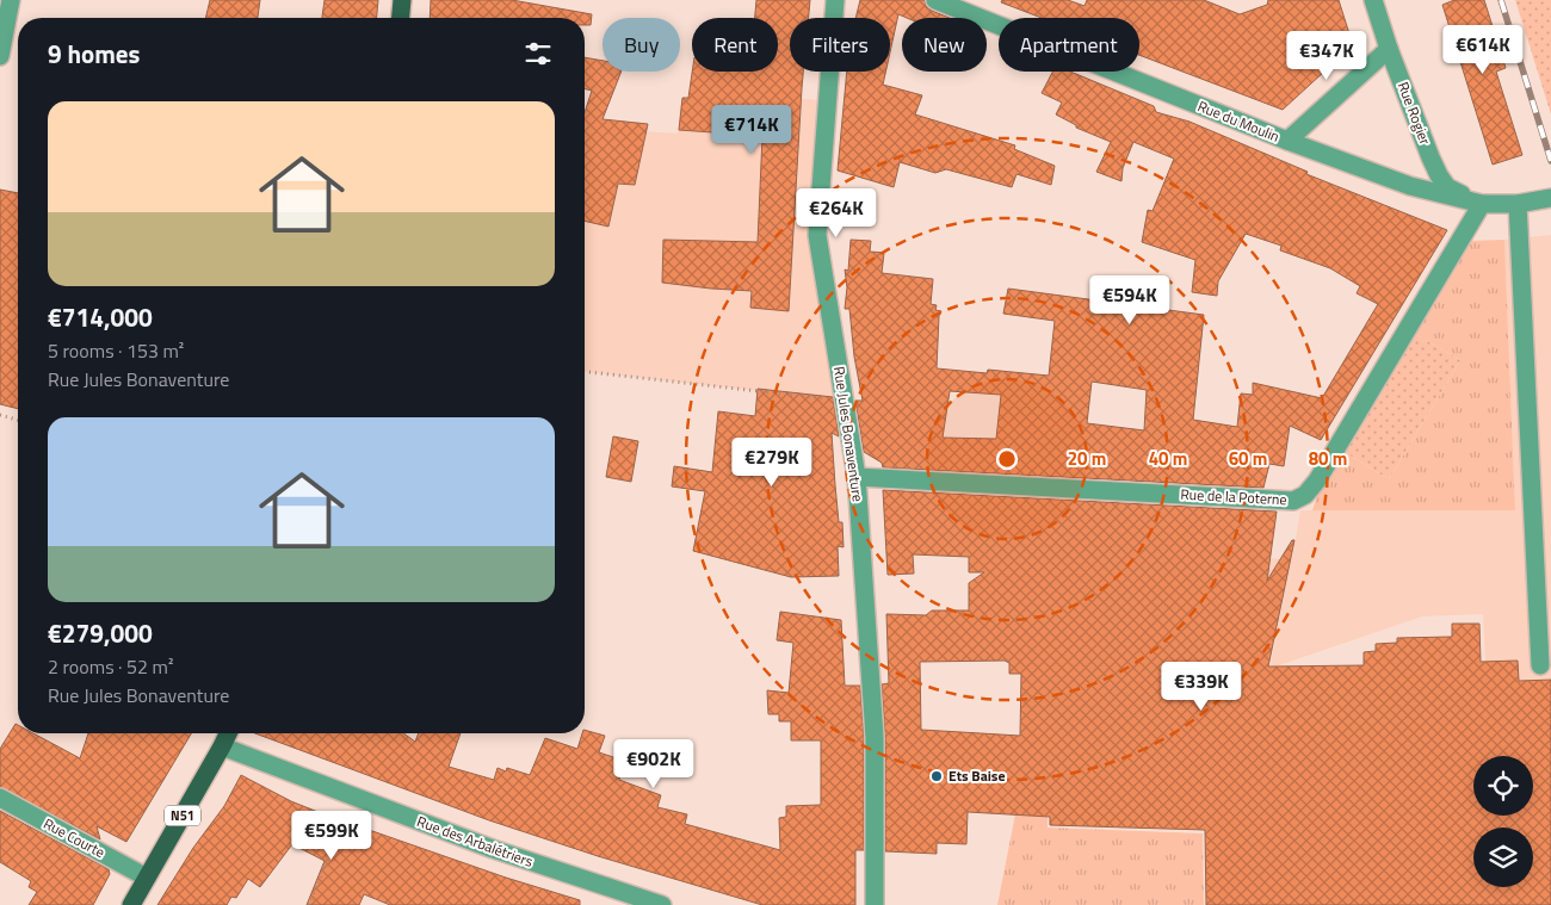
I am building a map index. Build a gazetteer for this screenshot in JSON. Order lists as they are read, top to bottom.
{
  "streets": {
    "main road": ["N51"],
    "street": [
      "Rue Rogier",
      "Rue du Moulin",
      "Rue Jules Bonaventure",
      "Rue de la Poterne",
      "Rue Courte",
      "Rue des Arbalétriers"
    ]
  },
  "crossings": [
    ["Rue Rogier", "Rue du Moulin"],
    ["Rue Rogier", "Rue de la Poterne"],
    ["Rue du Moulin", "Rue de la Poterne"],
    ["Rue Jules Bonaventure", "Rue de la Poterne"],
    ["N51", "Rue Courte"],
    ["N51", "Rue des Arbalétriers"]
  ],
  "places": ["Ets Baise"],
  "page": {
    "chip": [
      "Buy",
      "Rent",
      "Filters",
      "New",
      "Apartment"
    ],
    "heading": "9 homes",
    "price": [
      "€614K",
      "€347K",
      "€714K",
      "€264K",
      "€594K",
      "€279K",
      "€339K",
      "€902K",
      "€599K"
    ],
    "list": [
      {
        "name": "€714,000",
        "note": "5 rooms · 153 m² · Rue Jules Bonaventure"
      },
      {
        "name": "€279,000",
        "note": "2 rooms · 52 m² · Rue Jules Bonaventure"
      }
    ]
  },
  "rings": [
    "20 m",
    "40 m",
    "60 m",
    "80 m"
  ]
}
